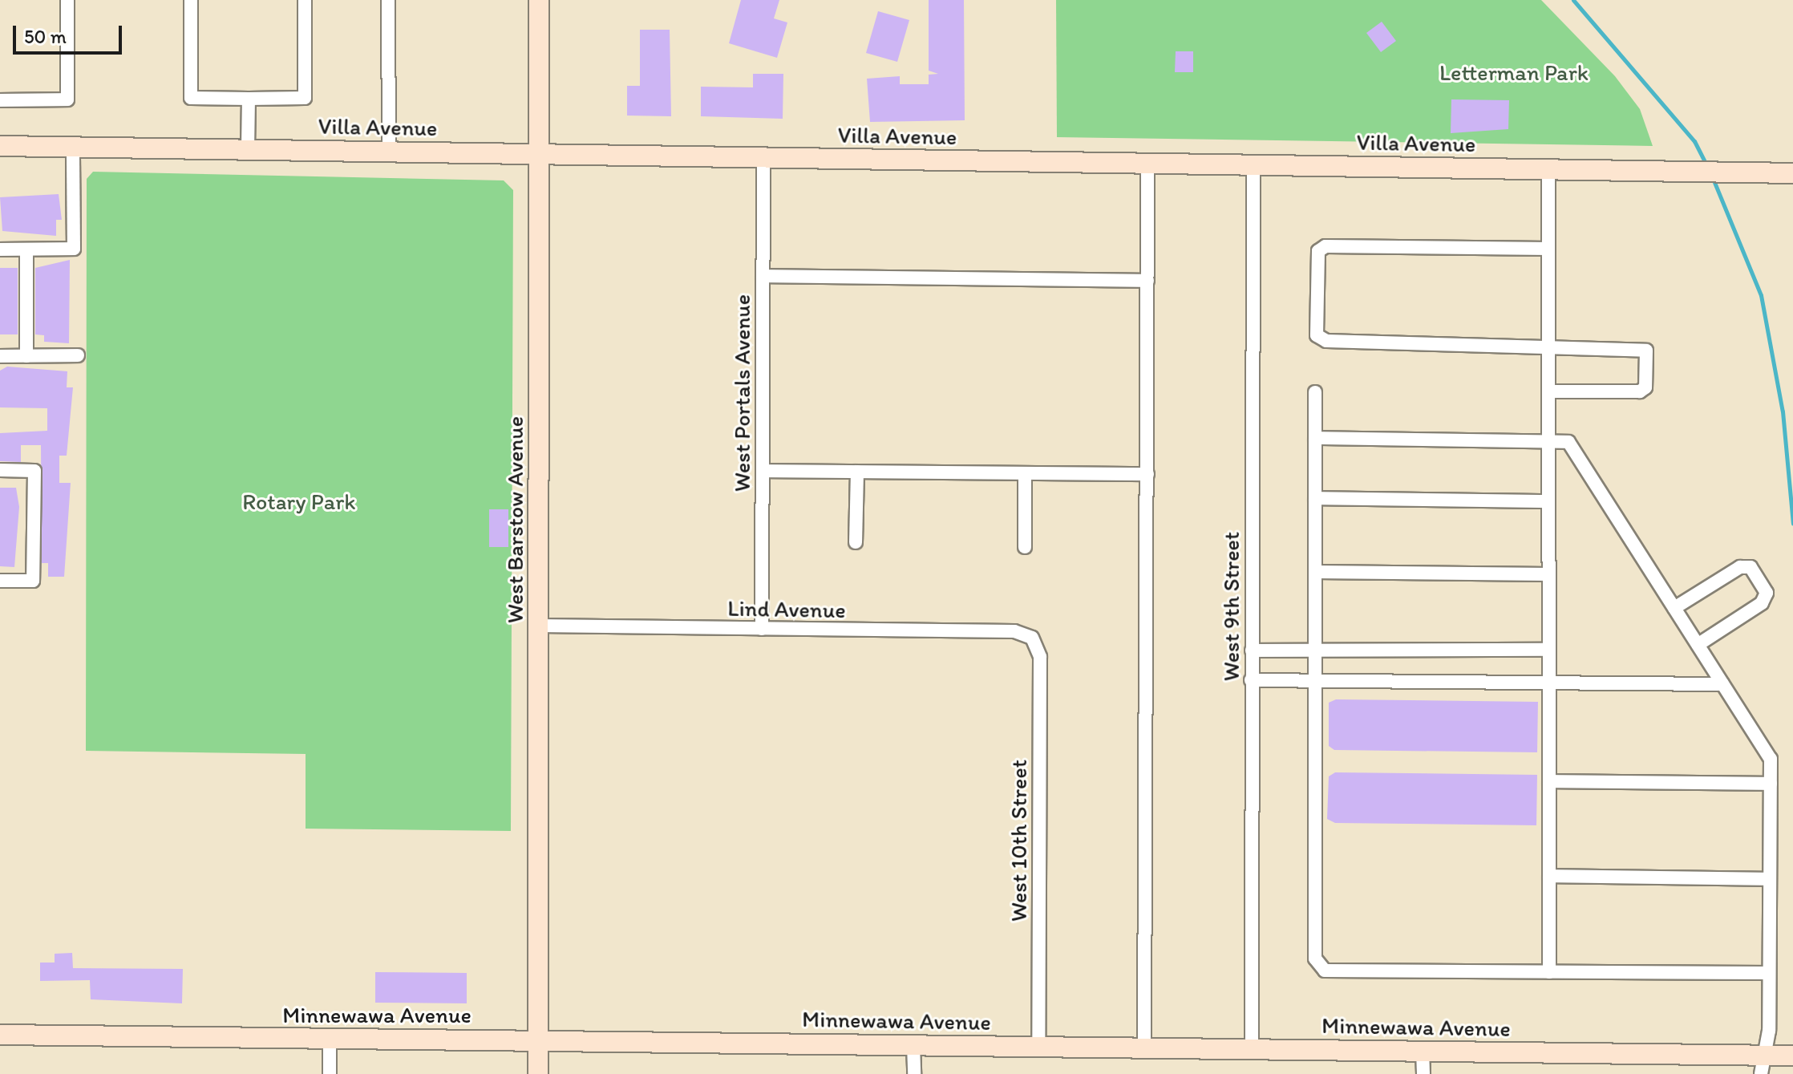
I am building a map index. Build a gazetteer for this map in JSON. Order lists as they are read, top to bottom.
{
  "streets": {
    "main road": ["Villa Avenue", "West Barstow Avenue", "Minnewawa Avenue"],
    "street": [
      "West Portals Avenue",
      "West 9th Street",
      "Lind Avenue",
      "West 10th Street"
    ]
  },
  "crossings": [
    ["Villa Avenue", "West Portals Avenue"],
    ["Villa Avenue", "West Barstow Avenue"],
    ["Villa Avenue", "West 9th Street"],
    ["West Portals Avenue", "Lind Avenue"],
    ["West Barstow Avenue", "Lind Avenue"],
    ["West Barstow Avenue", "Minnewawa Avenue"],
    ["West 9th Street", "Minnewawa Avenue"],
    ["Lind Avenue", "West 10th Street"],
    ["West 10th Street", "Minnewawa Avenue"]
  ],
  "parks": ["Letterman Park", "Rotary Park"],
  "scale_bar": "50 m"
}
